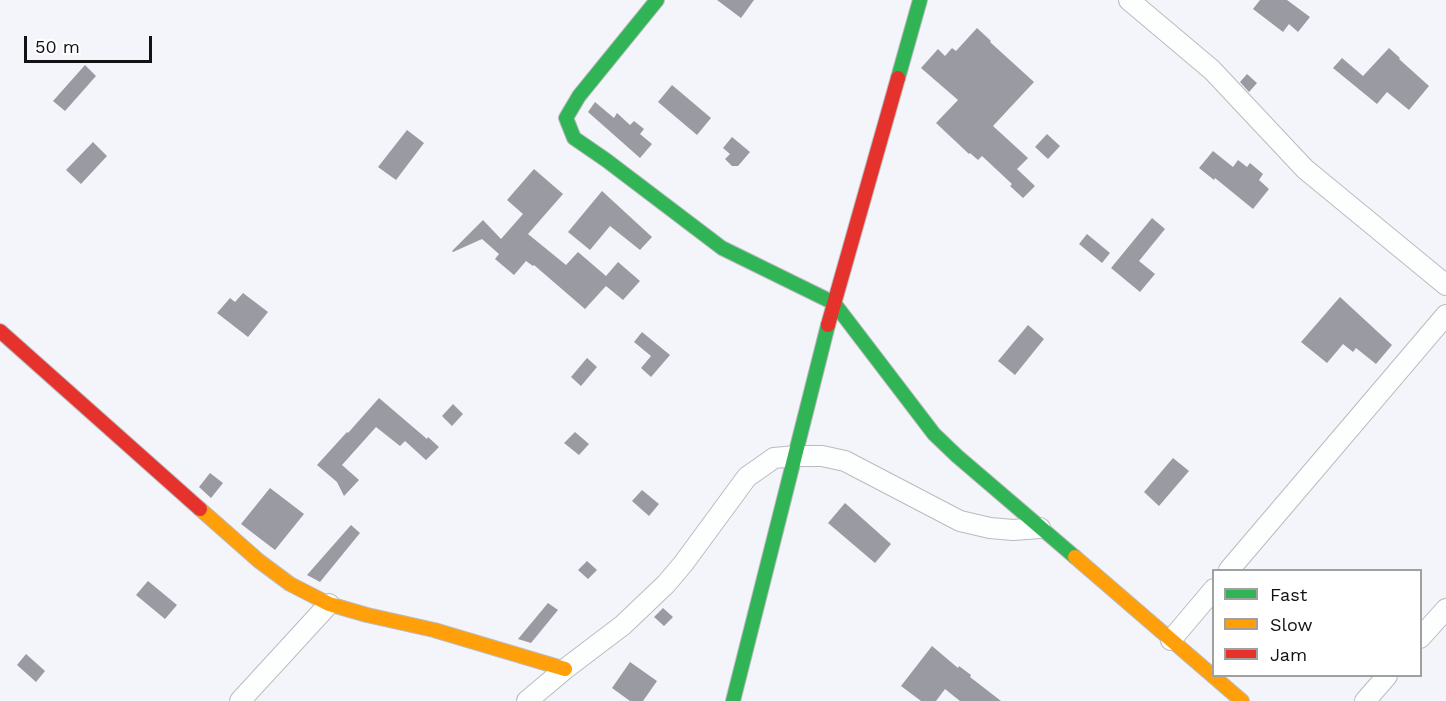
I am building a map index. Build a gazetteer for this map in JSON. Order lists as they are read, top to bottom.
{
  "legend": ["Fast", "Slow", "Jam"],
  "scale_bar": "50 m"
}
